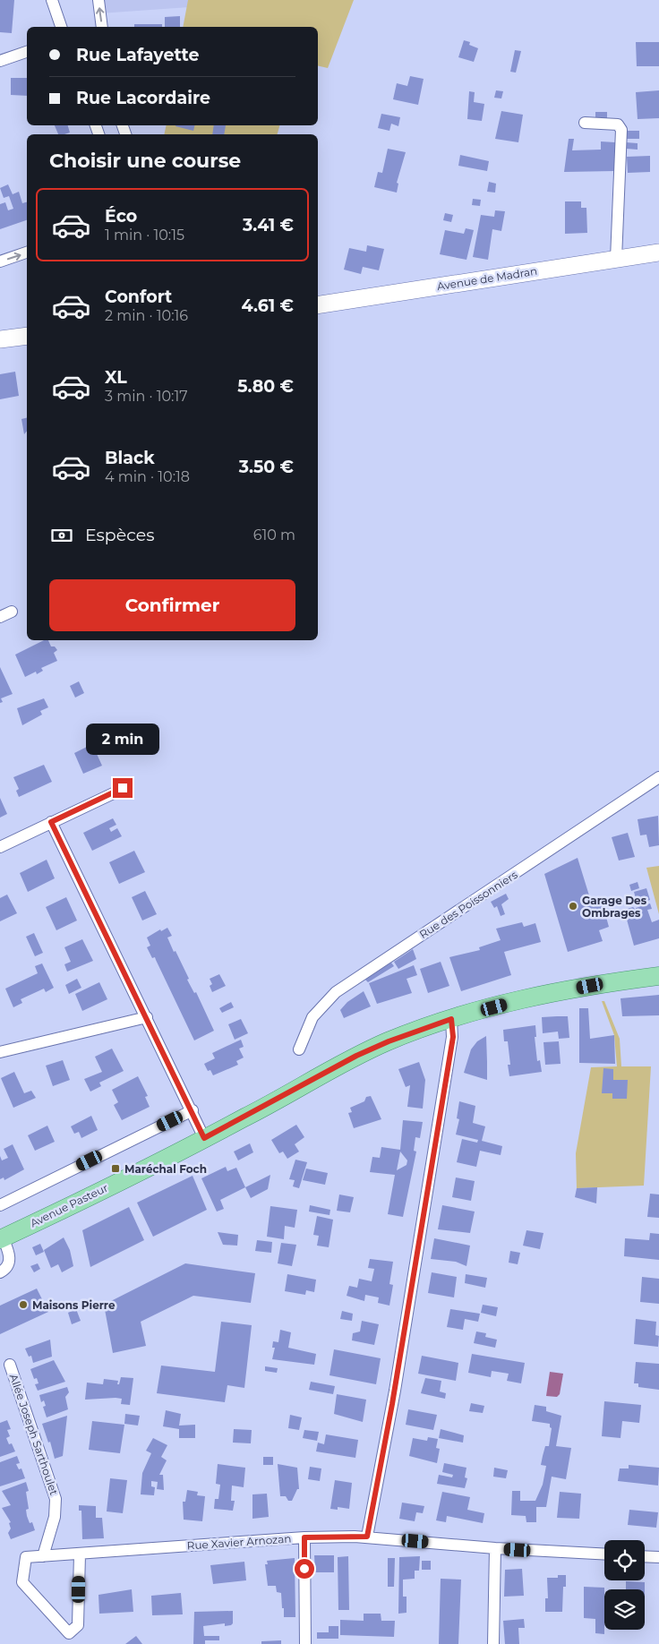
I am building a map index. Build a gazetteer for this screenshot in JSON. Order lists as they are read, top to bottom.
{
  "streets": {
    "main road": ["Avenue de Madran", "Avenue Pasteur"],
    "street": ["Rue des Poissonniers", "Allée Joseph Sarthoulet", "Rue Xavier Arnozan"]
  },
  "crossings": [
    ["Allée Joseph Sarthoulet", "Rue Xavier Arnozan"]
  ],
  "places": {
    "other": ["Garage Des Ombrages", "Maisons Pierre"],
    "transit": ["Maréchal Foch"]
  },
  "page": {
    "banner": ["Rue Lafayette", "Rue Lacordaire"],
    "heading": "Choisir une course",
    "list": [
      {
        "name": "Éco",
        "note": "1 min · 10:15",
        "value": "3.41 €"
      },
      {
        "name": "Confort",
        "note": "2 min · 10:16",
        "value": "4.61 €"
      },
      {
        "name": "XL",
        "note": "3 min · 10:17",
        "value": "5.80 €"
      },
      {
        "name": "Black",
        "note": "4 min · 10:18",
        "value": "3.50 €"
      }
    ],
    "pay": ["Espèces", "610 m"],
    "buttons": "Confirmer",
    "bubble": "2 min"
  }
}
